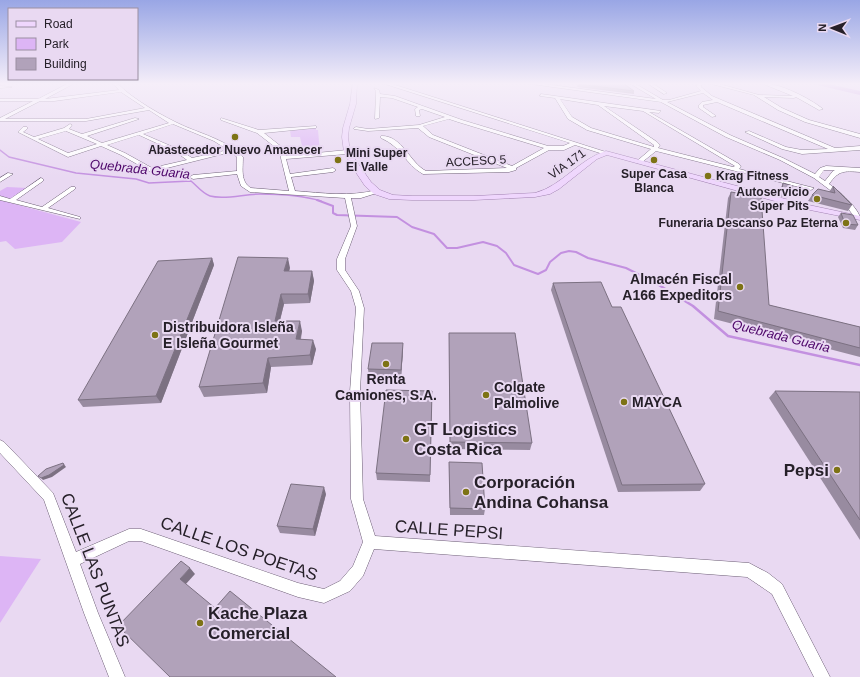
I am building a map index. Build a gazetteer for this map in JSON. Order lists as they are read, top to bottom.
{
  "streets": {
    "main road": ["VÍA 171"],
    "street": [
      "ACCESO 5",
      "CALLE PEPSI",
      "CALLE LOS POETAS",
      "CALLE LAS PUNTAS"
    ]
  },
  "crossings": [
    ["CALLE PEPSI", "CALLE LOS POETAS"],
    ["CALLE LOS POETAS", "CALLE LAS PUNTAS"]
  ],
  "water": ["Quebrada Guaria"],
  "places": [
    "Abastecedor Nuevo Amanecer",
    "Mini Super El Valle",
    "Super Casa Blanca",
    "Krag Fitness",
    "Autoservicio Súper Pits",
    "Funeraria Descanso Paz Eterna",
    "Almacén Fiscal A166 Expeditors",
    "Distribuidora Isleña E Isleña Gourmet",
    "Renta Camiones, S.A.",
    "Colgate Palmolive",
    "MAYCA",
    "GT Logistics Costa Rica",
    "Pepsi",
    "Corporación Andina Cohansa",
    "Kache Plaza Comercial"
  ],
  "legend": ["Road", "Park", "Building"],
  "north": "left"
}
